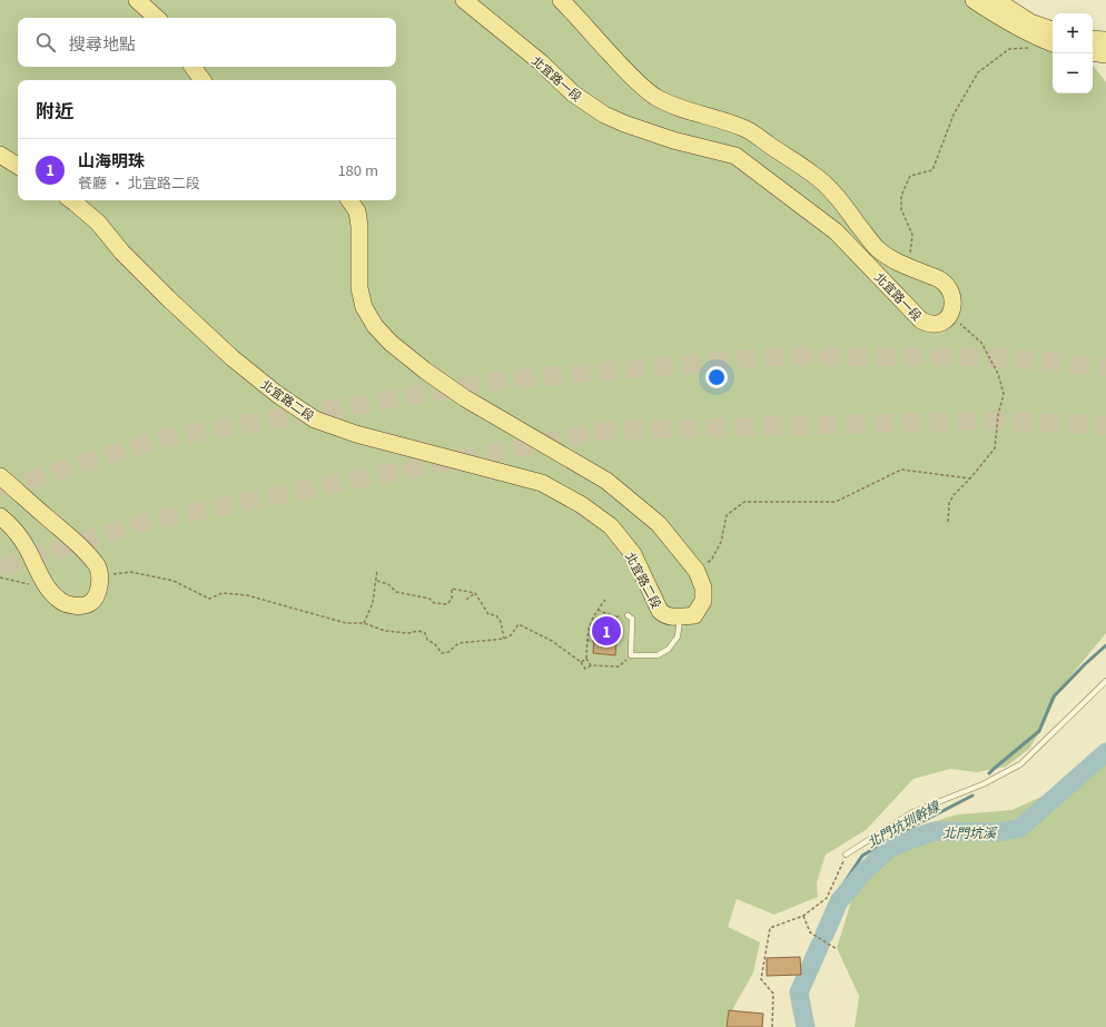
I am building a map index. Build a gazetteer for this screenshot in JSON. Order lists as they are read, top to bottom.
{
  "streets": {
    "main road": ["北宜路一段", "北宜路二段"]
  },
  "water": ["北門坑圳幹線", "北門坑溪"],
  "page": {
    "map_buttons": ["+", "−"],
    "search": "搜尋地點",
    "heading": "附近",
    "list": [
      {
        "mark": "1",
        "name": "山海明珠",
        "note": "餐廳 · 北宜路二段",
        "value": "180 m"
      }
    ],
    "pins": "1"
  }
}
